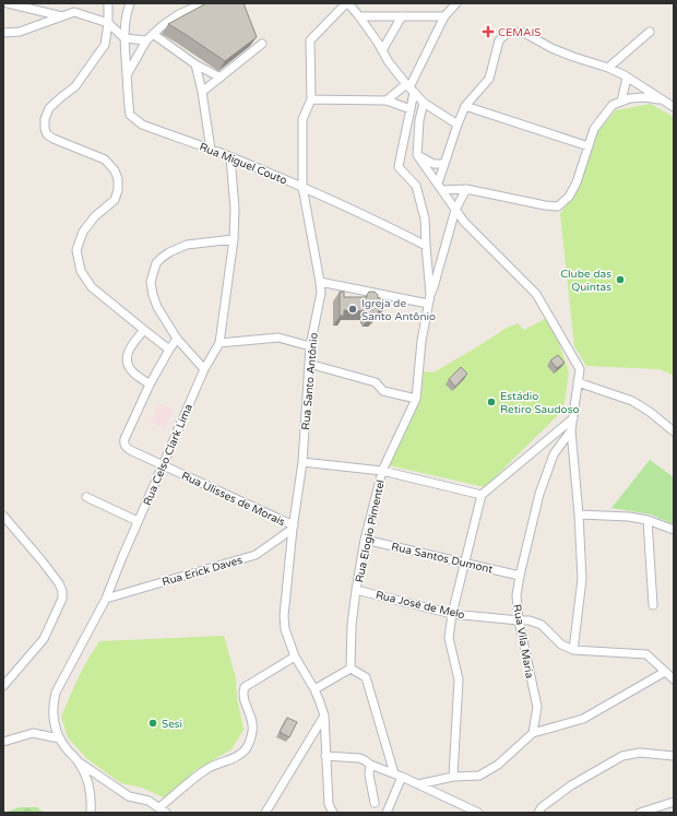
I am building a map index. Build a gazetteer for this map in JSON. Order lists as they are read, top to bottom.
{
  "streets": {
    "street": [
      "Rua Miguel Couto",
      "Rua Santo Antônio",
      "Rua Celso Clark Lima",
      "Rua Ulisses de Morais",
      "Rua Elogio Pimentel",
      "Rua Santos Dumont",
      "Rua Erick Daves",
      "Rua José de Melo",
      "Rua Vila Maria"
    ]
  },
  "crossings": [
    ["Rua Miguel Couto", "Rua Santo Antônio"],
    ["Rua Miguel Couto", "Rua Celso Clark Lima"],
    ["Rua Santo Antônio", "Rua Ulisses de Morais"],
    ["Rua Santo Antônio", "Rua Erick Daves"],
    ["Rua Celso Clark Lima", "Rua Ulisses de Morais"],
    ["Rua Celso Clark Lima", "Rua Erick Daves"],
    ["Rua Ulisses de Morais", "Rua Erick Daves"],
    ["Rua Elogio Pimentel", "Rua Santos Dumont"],
    ["Rua Elogio Pimentel", "Rua José de Melo"],
    ["Rua Santos Dumont", "Rua Vila Maria"],
    ["Rua José de Melo", "Rua Vila Maria"]
  ],
  "places": {
    "health": ["CEMAIS"],
    "other": [
      "Clube das Quintas",
      "Igreja de Santo Antônio",
      "Estádio Retiro Saudoso",
      "Sesi"
    ]
  }
}
